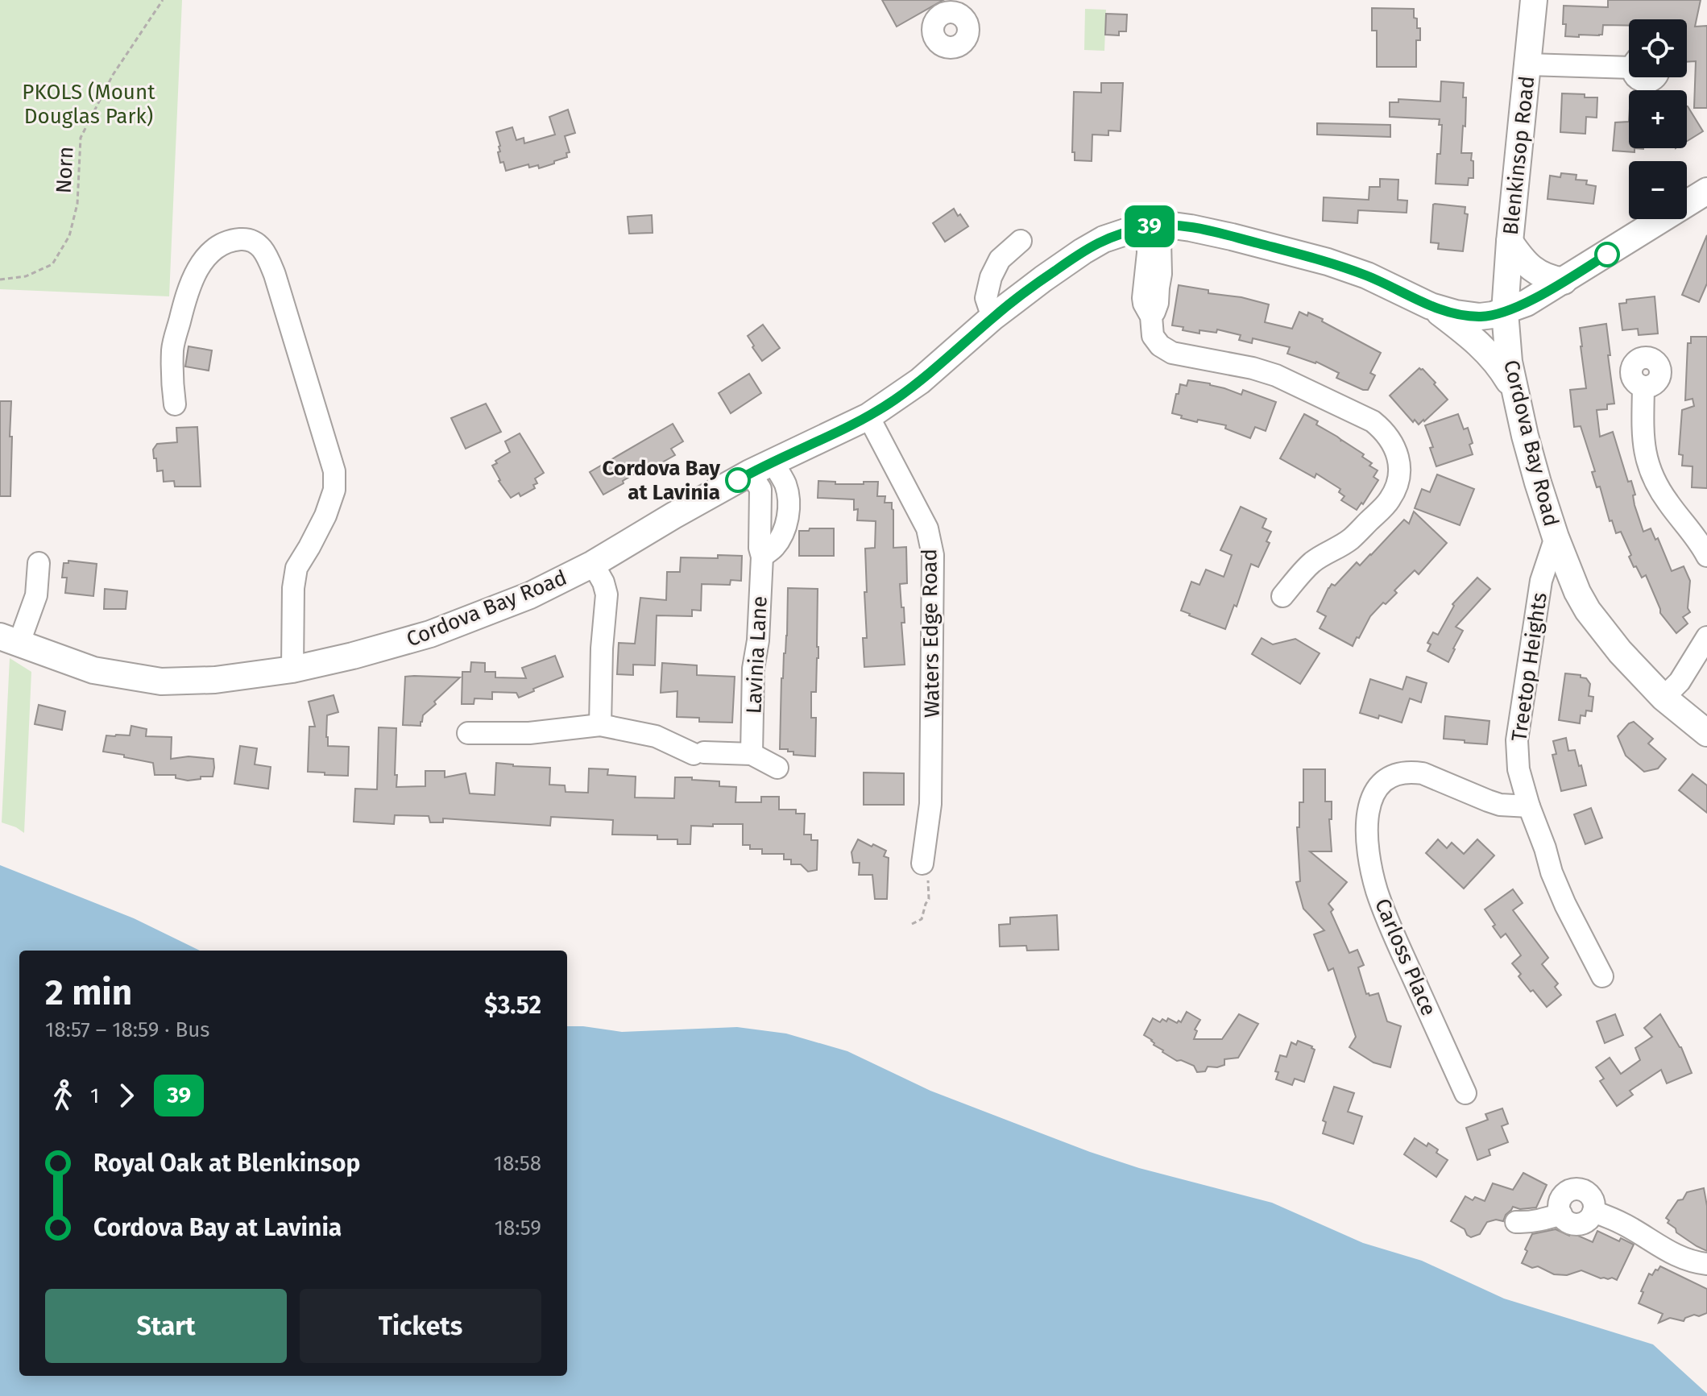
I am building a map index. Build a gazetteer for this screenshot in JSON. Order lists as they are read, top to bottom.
{
  "streets": {
    "main road": ["Blenkinsop Road", "Cordova Bay Road"],
    "street": [
      "Waters Edge Road",
      "Lavinia Lane",
      "Treetop Heights",
      "Carloss Place"
    ],
    "path": ["Norn"]
  },
  "crossings": [
    ["Blenkinsop Road", "Cordova Bay Road"],
    ["Cordova Bay Road", "Waters Edge Road"],
    ["Cordova Bay Road", "Lavinia Lane"],
    ["Cordova Bay Road", "Treetop Heights"],
    ["Treetop Heights", "Carloss Place"]
  ],
  "parks": ["PKOLS (Mount Douglas Park)"],
  "places": ["Cordova Bay at Lavinia"],
  "lines": ["bus line 39"],
  "page": {
    "on_map": "39",
    "map_buttons": ["+", "−"],
    "heading": ["2 min", "18:57 – 18:59 · Bus", "$3.52"],
    "legs": ["1", "39"],
    "list": [
      {
        "name": "Royal Oak at Blenkinsop",
        "value": "18:58"
      },
      {
        "name": "Cordova Bay at Lavinia",
        "value": "18:59"
      }
    ],
    "buttons": ["Start", "Tickets"]
  }
}
